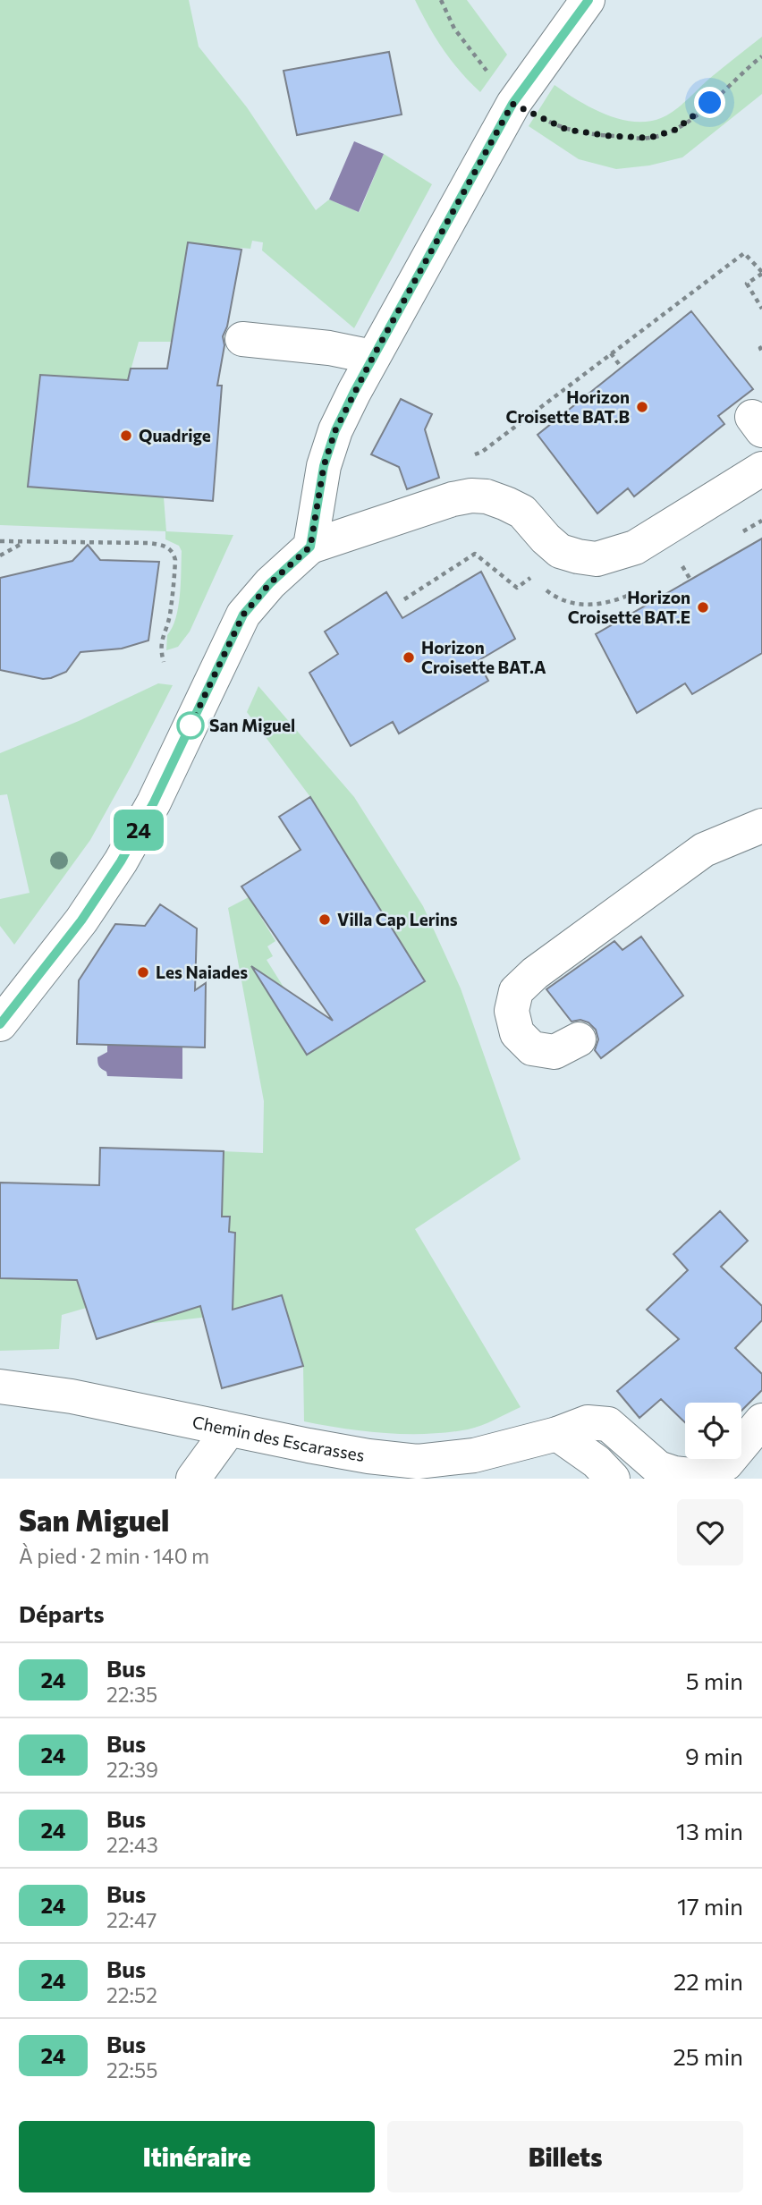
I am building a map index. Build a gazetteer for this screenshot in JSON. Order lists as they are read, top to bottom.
{
  "streets": {
    "street": ["Chemin des Escarasses"]
  },
  "places": [
    "Horizon Croisette BAT.B",
    "Quadrige",
    "Horizon Croisette BAT.E",
    "Horizon Croisette BAT.A",
    "San Miguel",
    "Villa Cap Lerins",
    "Les Naiades"
  ],
  "lines": ["bus line 24"],
  "page": {
    "on_map": "24",
    "heading": [
      ["San Miguel", "À pied · 2 min · 140 m"],
      "Départs"
    ],
    "list": [
      {
        "mark": "24",
        "name": "Bus",
        "note": "22:35",
        "value": "5 min"
      },
      {
        "mark": "24",
        "name": "Bus",
        "note": "22:39",
        "value": "9 min"
      },
      {
        "mark": "24",
        "name": "Bus",
        "note": "22:43",
        "value": "13 min"
      },
      {
        "mark": "24",
        "name": "Bus",
        "note": "22:47",
        "value": "17 min"
      },
      {
        "mark": "24",
        "name": "Bus",
        "note": "22:52",
        "value": "22 min"
      },
      {
        "mark": "24",
        "name": "Bus",
        "note": "22:55",
        "value": "25 min"
      }
    ],
    "buttons": ["Itinéraire", "Billets"]
  }
}
